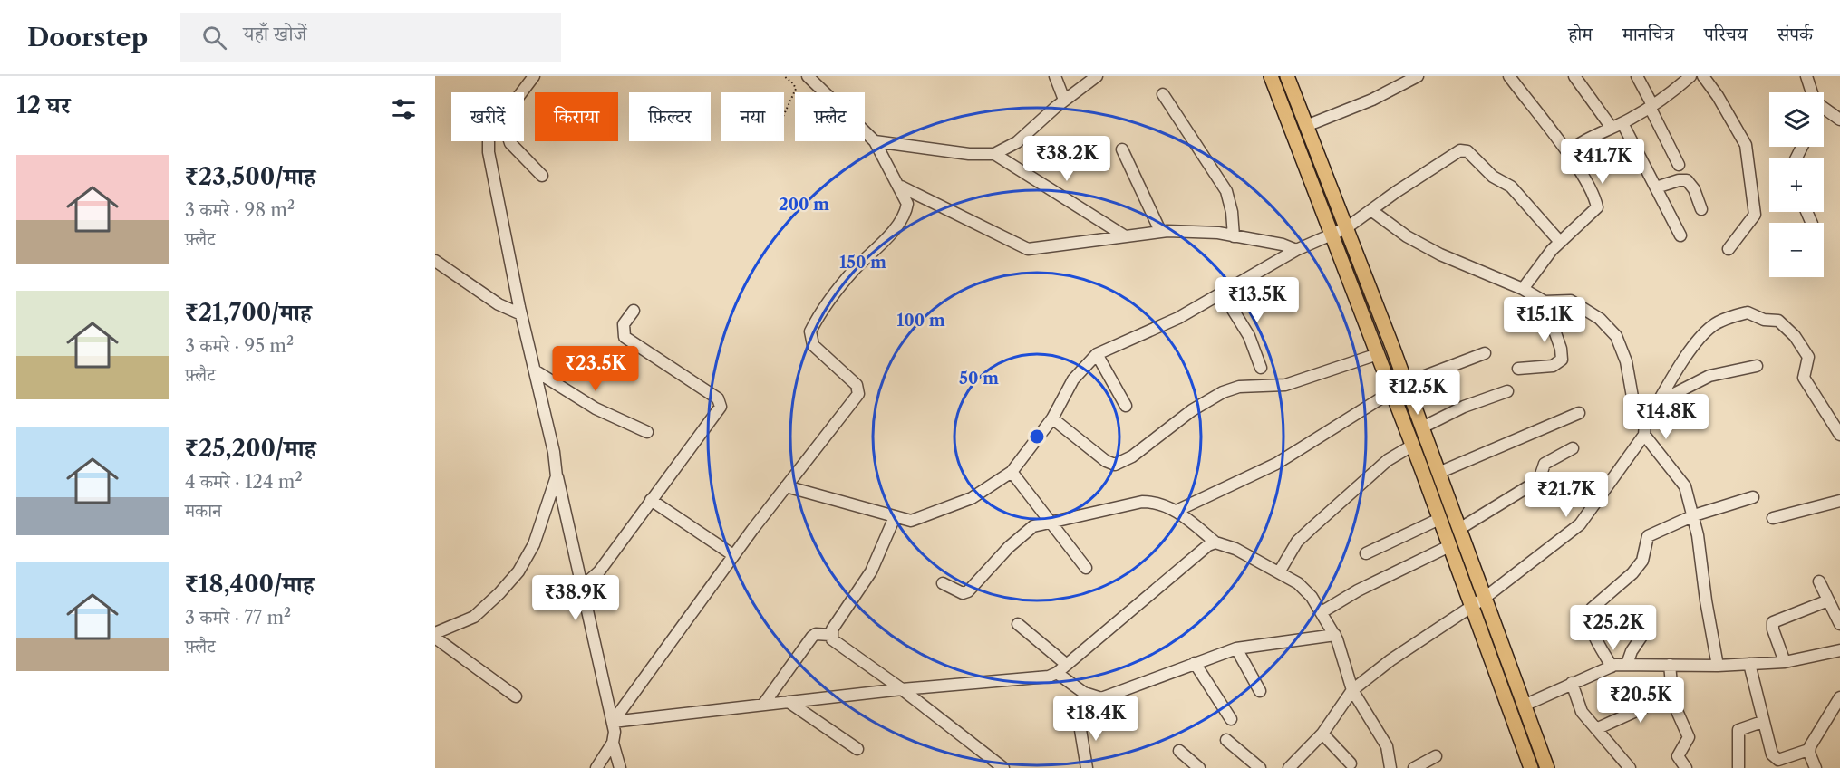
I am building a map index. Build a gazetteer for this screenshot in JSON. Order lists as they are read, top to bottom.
{
  "page": {
    "header": "Doorstep",
    "search": "यहाँ खोजें",
    "nav": [
      "होम",
      "मानचित्र",
      "परिचय",
      "संपर्क"
    ],
    "heading": "12 घर",
    "map_buttons": ["+", "−"],
    "chip": [
      "खरीदें",
      "किराया",
      "फ़िल्टर",
      "नया",
      "फ़्लैट"
    ],
    "price": [
      "₹38.2K",
      "₹41.7K",
      "₹13.5K",
      "₹15.1K",
      "₹23.5K",
      "₹12.5K",
      "₹14.8K",
      "₹21.7K",
      "₹38.9K",
      "₹25.2K",
      "₹20.5K",
      "₹18.4K"
    ],
    "list": [
      {
        "name": "₹23,500/माह",
        "note": "3 कमरे · 98 m² · फ़्लैट"
      },
      {
        "name": "₹21,700/माह",
        "note": "3 कमरे · 95 m² · फ़्लैट"
      },
      {
        "name": "₹25,200/माह",
        "note": "4 कमरे · 124 m² · मकान"
      },
      {
        "name": "₹18,400/माह",
        "note": "3 कमरे · 77 m² · फ़्लैट"
      }
    ]
  },
  "rings": [
    "200 m",
    "150 m",
    "100 m",
    "50 m"
  ]
}
